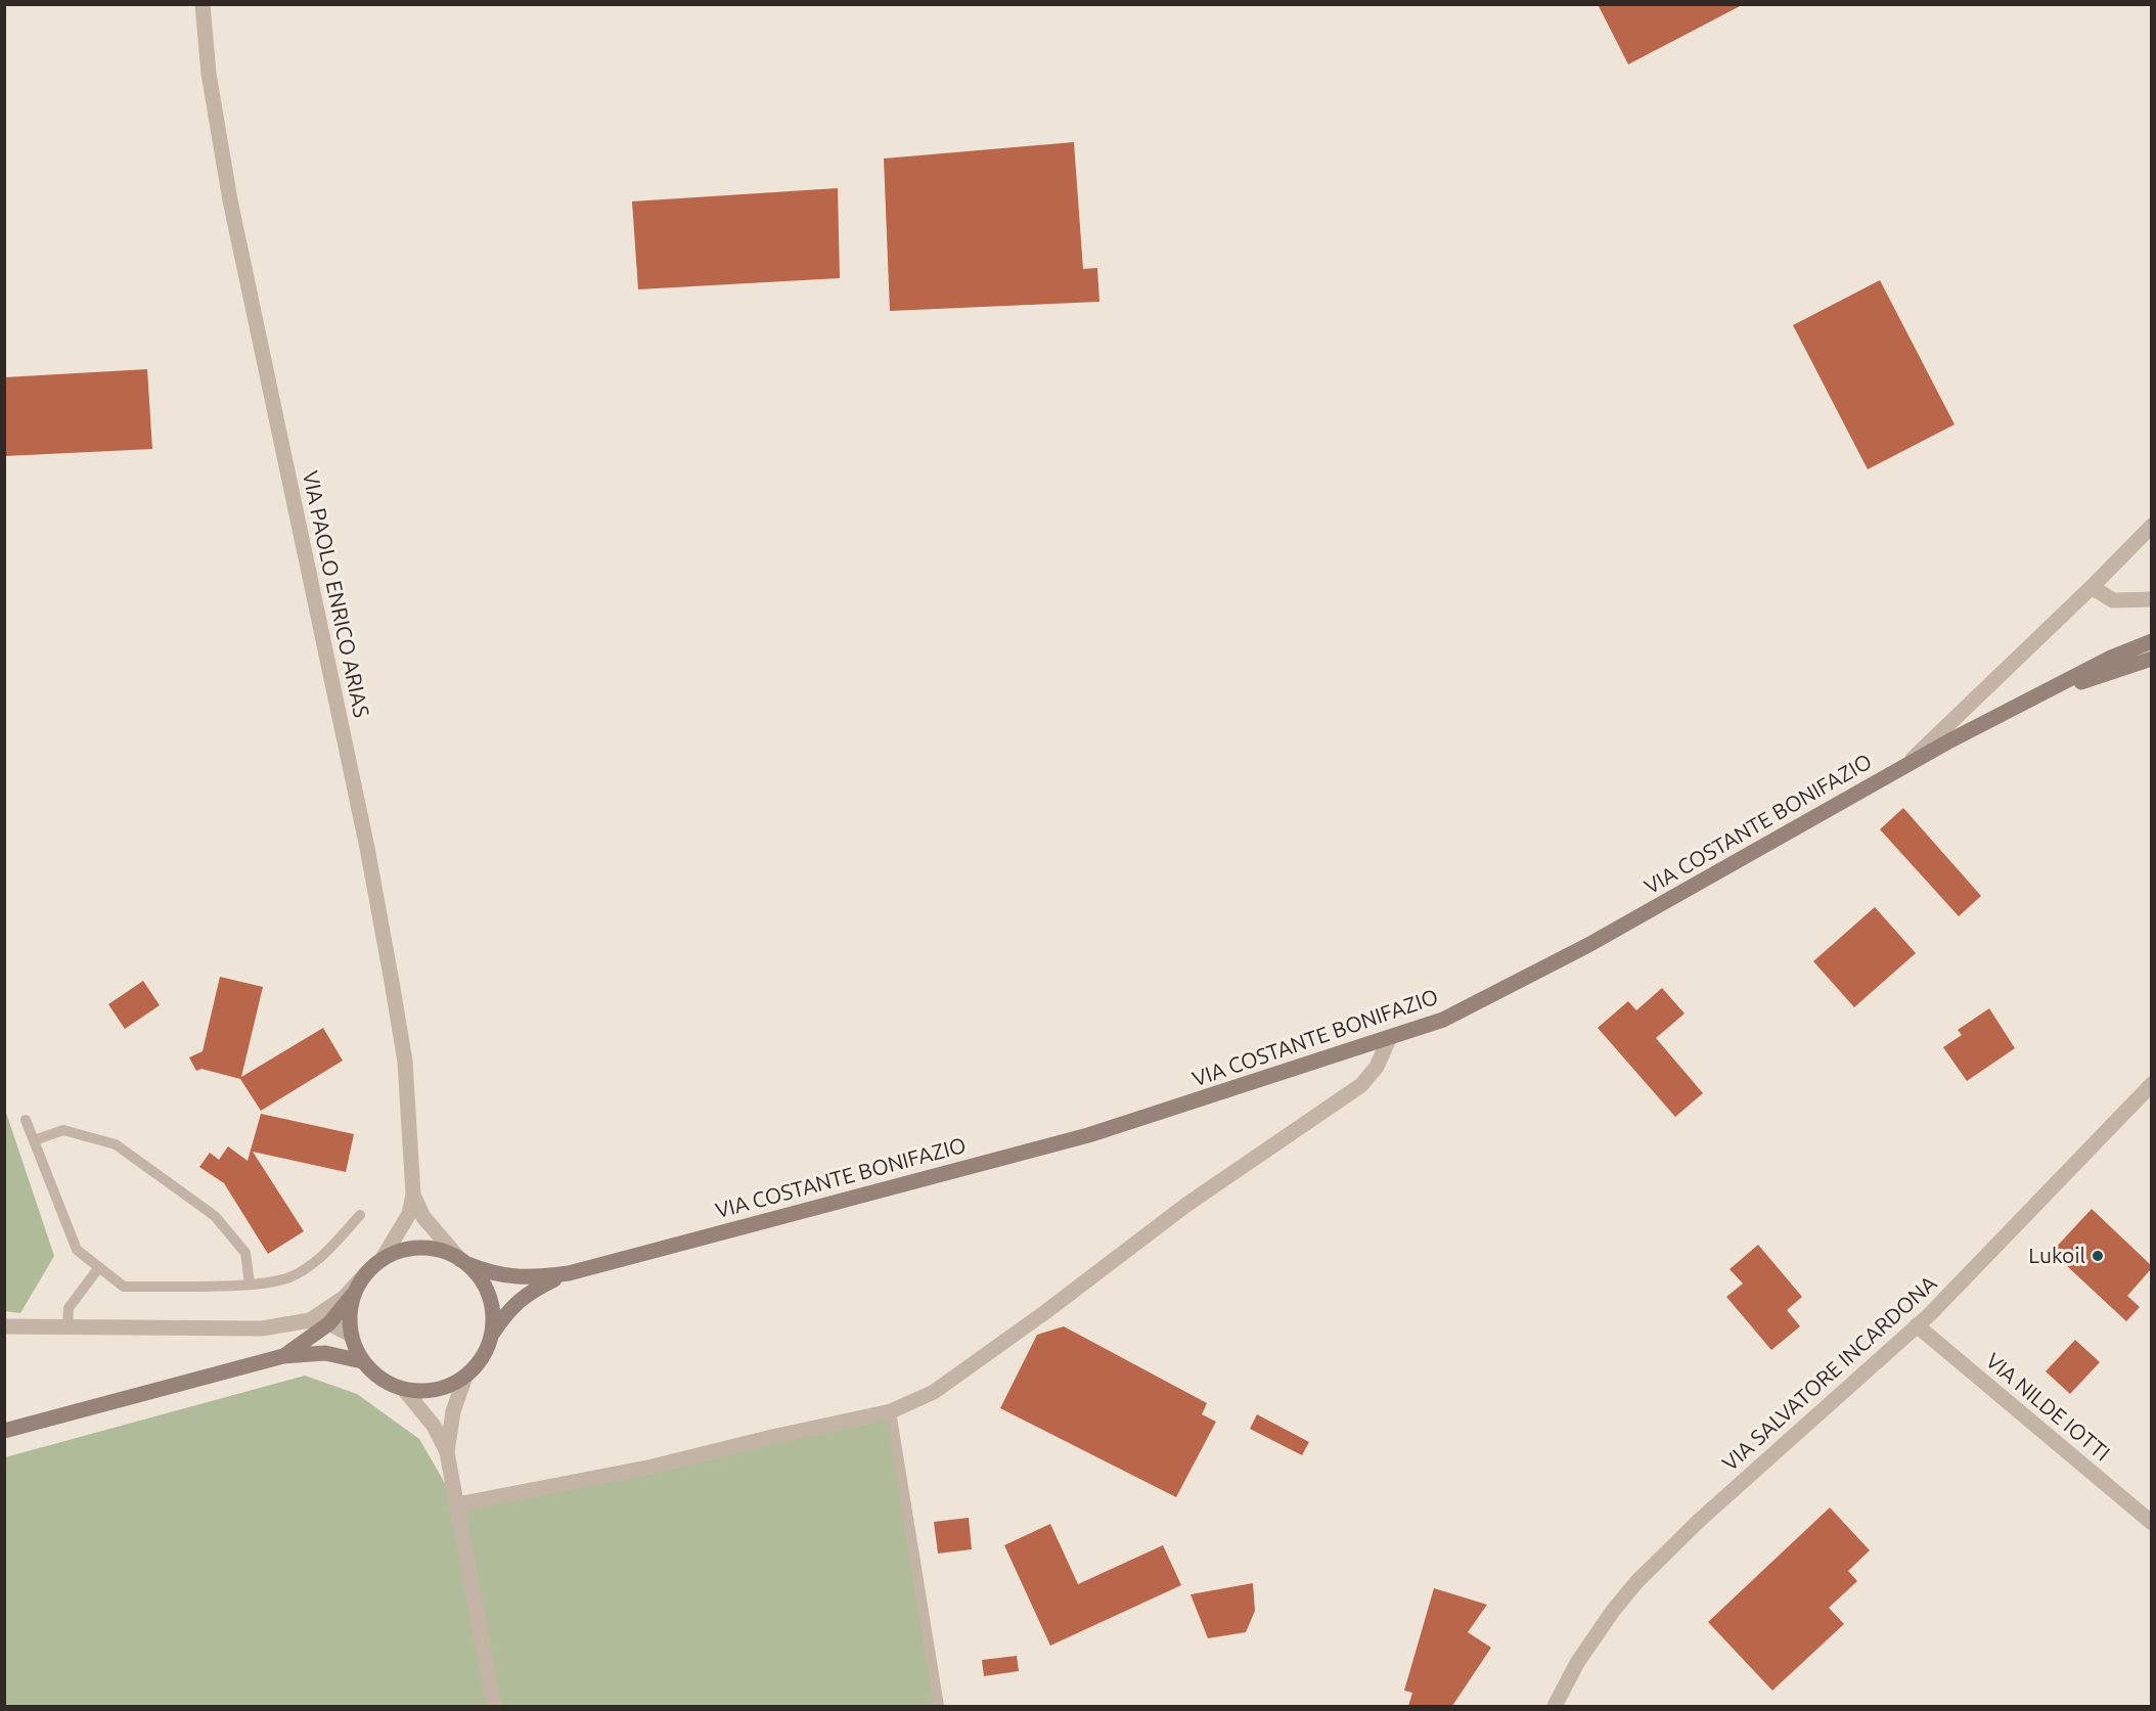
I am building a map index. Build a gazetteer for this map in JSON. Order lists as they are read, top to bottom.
{
  "streets": {
    "main road": ["VIA COSTANTE BONIFAZIO"],
    "street": ["VIA PAOLO ENRICO ARIAS", "VIA SALVATORE INCARDONA", "VIA NILDE IOTTI"]
  },
  "crossings": [
    ["VIA SALVATORE INCARDONA", "VIA NILDE IOTTI"]
  ],
  "places": ["Lukoil"]
}
